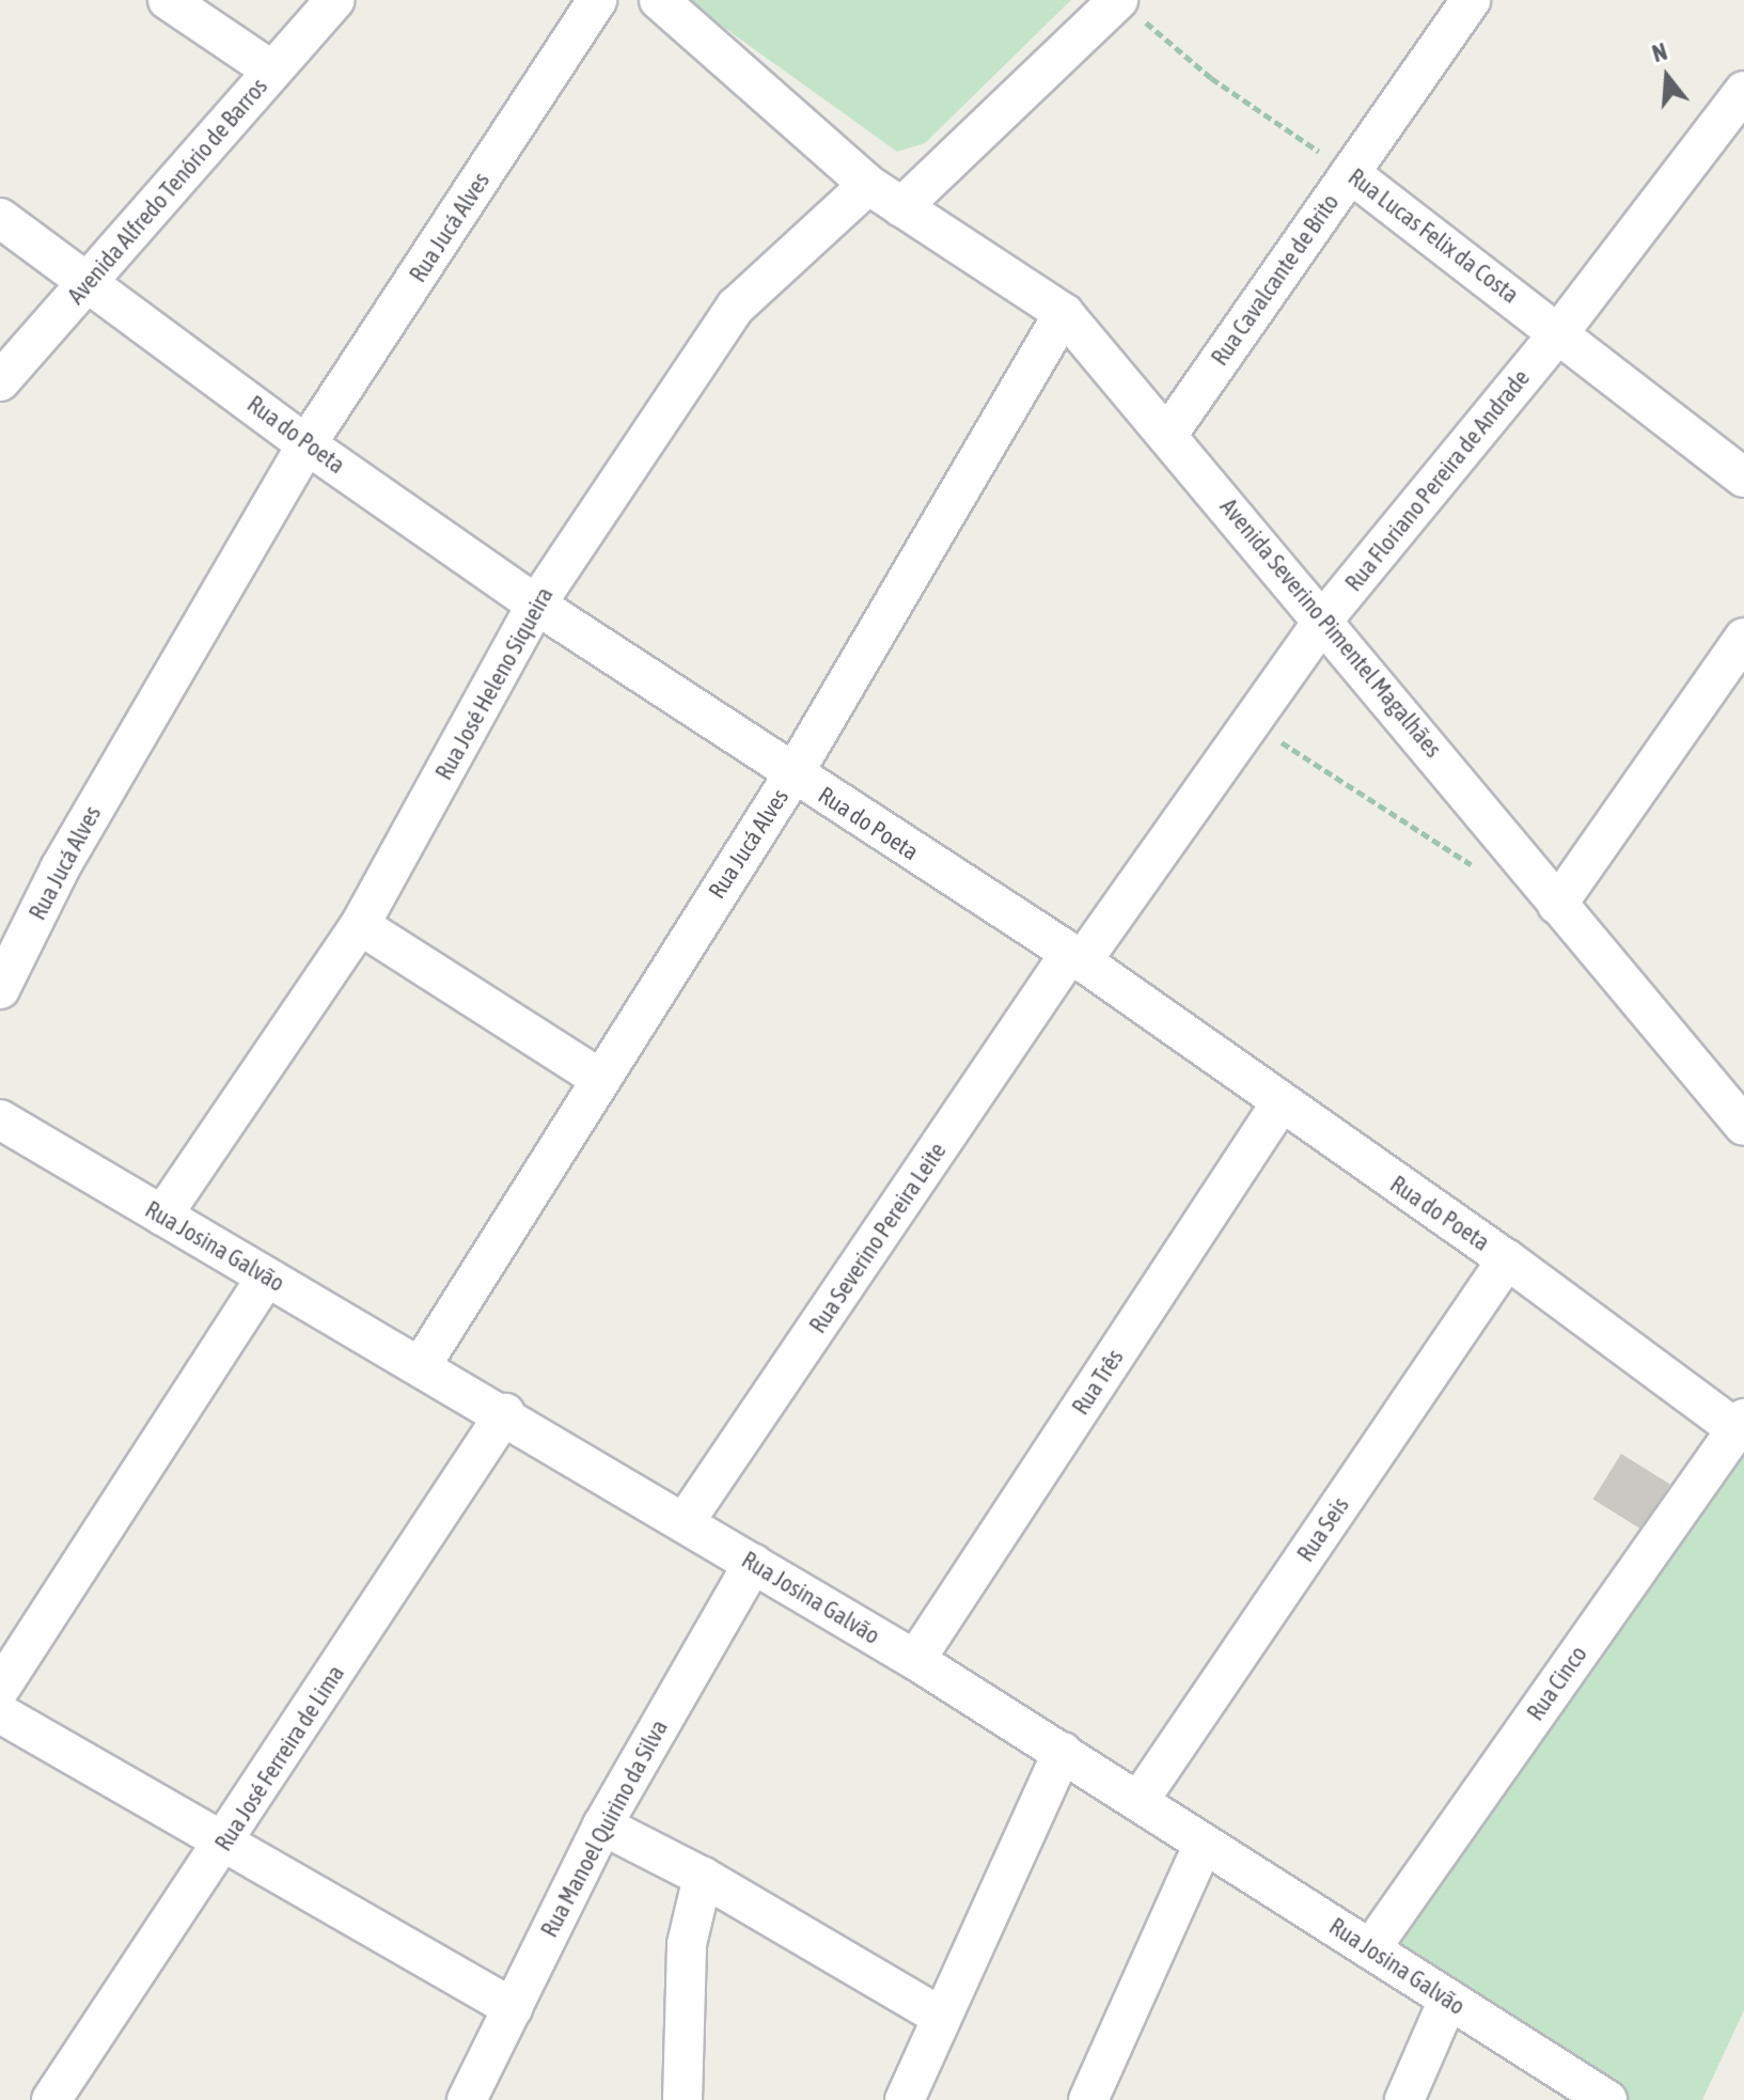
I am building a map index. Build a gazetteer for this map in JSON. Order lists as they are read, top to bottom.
{
  "streets": {
    "street": [
      "Avenida Alfredo Tenório de Barros",
      "Rua Jucá Alves",
      "Rua Lucas Felix da Costa",
      "Rua Cavalcante de Brito",
      "Rua do Poeta",
      "Rua Floriano Pereira de Andrade",
      "Avenida Severino Pimentel Magalhães",
      "Rua José Heleno Siqueira",
      "Rua Severino Pereira Leite",
      "Rua Josina Galvão",
      "Rua Três",
      "Rua Seis",
      "Rua Cinco",
      "Rua José Ferreira de Lima",
      "Rua Manoel Quirino da Silva"
    ]
  },
  "crossings": [
    ["Avenida Alfredo Tenório de Barros", "Rua do Poeta"],
    ["Rua Jucá Alves", "Rua do Poeta"],
    ["Rua Jucá Alves", "Avenida Severino Pimentel Magalhães"],
    ["Rua Jucá Alves", "Rua Josina Galvão"],
    ["Rua Lucas Felix da Costa", "Rua Cavalcante de Brito"],
    ["Rua Lucas Felix da Costa", "Rua Floriano Pereira de Andrade"],
    ["Rua Cavalcante de Brito", "Avenida Severino Pimentel Magalhães"],
    ["Rua do Poeta", "Rua Floriano Pereira de Andrade"],
    ["Rua do Poeta", "Rua José Heleno Siqueira"],
    ["Rua do Poeta", "Rua Severino Pereira Leite"],
    ["Rua do Poeta", "Rua Três"],
    ["Rua do Poeta", "Rua Seis"],
    ["Rua do Poeta", "Rua Cinco"],
    ["Rua Floriano Pereira de Andrade", "Avenida Severino Pimentel Magalhães"],
    ["Rua Floriano Pereira de Andrade", "Rua Severino Pereira Leite"],
    ["Avenida Severino Pimentel Magalhães", "Rua José Heleno Siqueira"],
    ["Rua José Heleno Siqueira", "Rua Josina Galvão"],
    ["Rua Severino Pereira Leite", "Rua Josina Galvão"],
    ["Rua Josina Galvão", "Rua Três"],
    ["Rua Josina Galvão", "Rua Seis"],
    ["Rua Josina Galvão", "Rua Cinco"],
    ["Rua Josina Galvão", "Rua José Ferreira de Lima"],
    ["Rua Josina Galvão", "Rua Manoel Quirino da Silva"]
  ],
  "north": "top"
}
